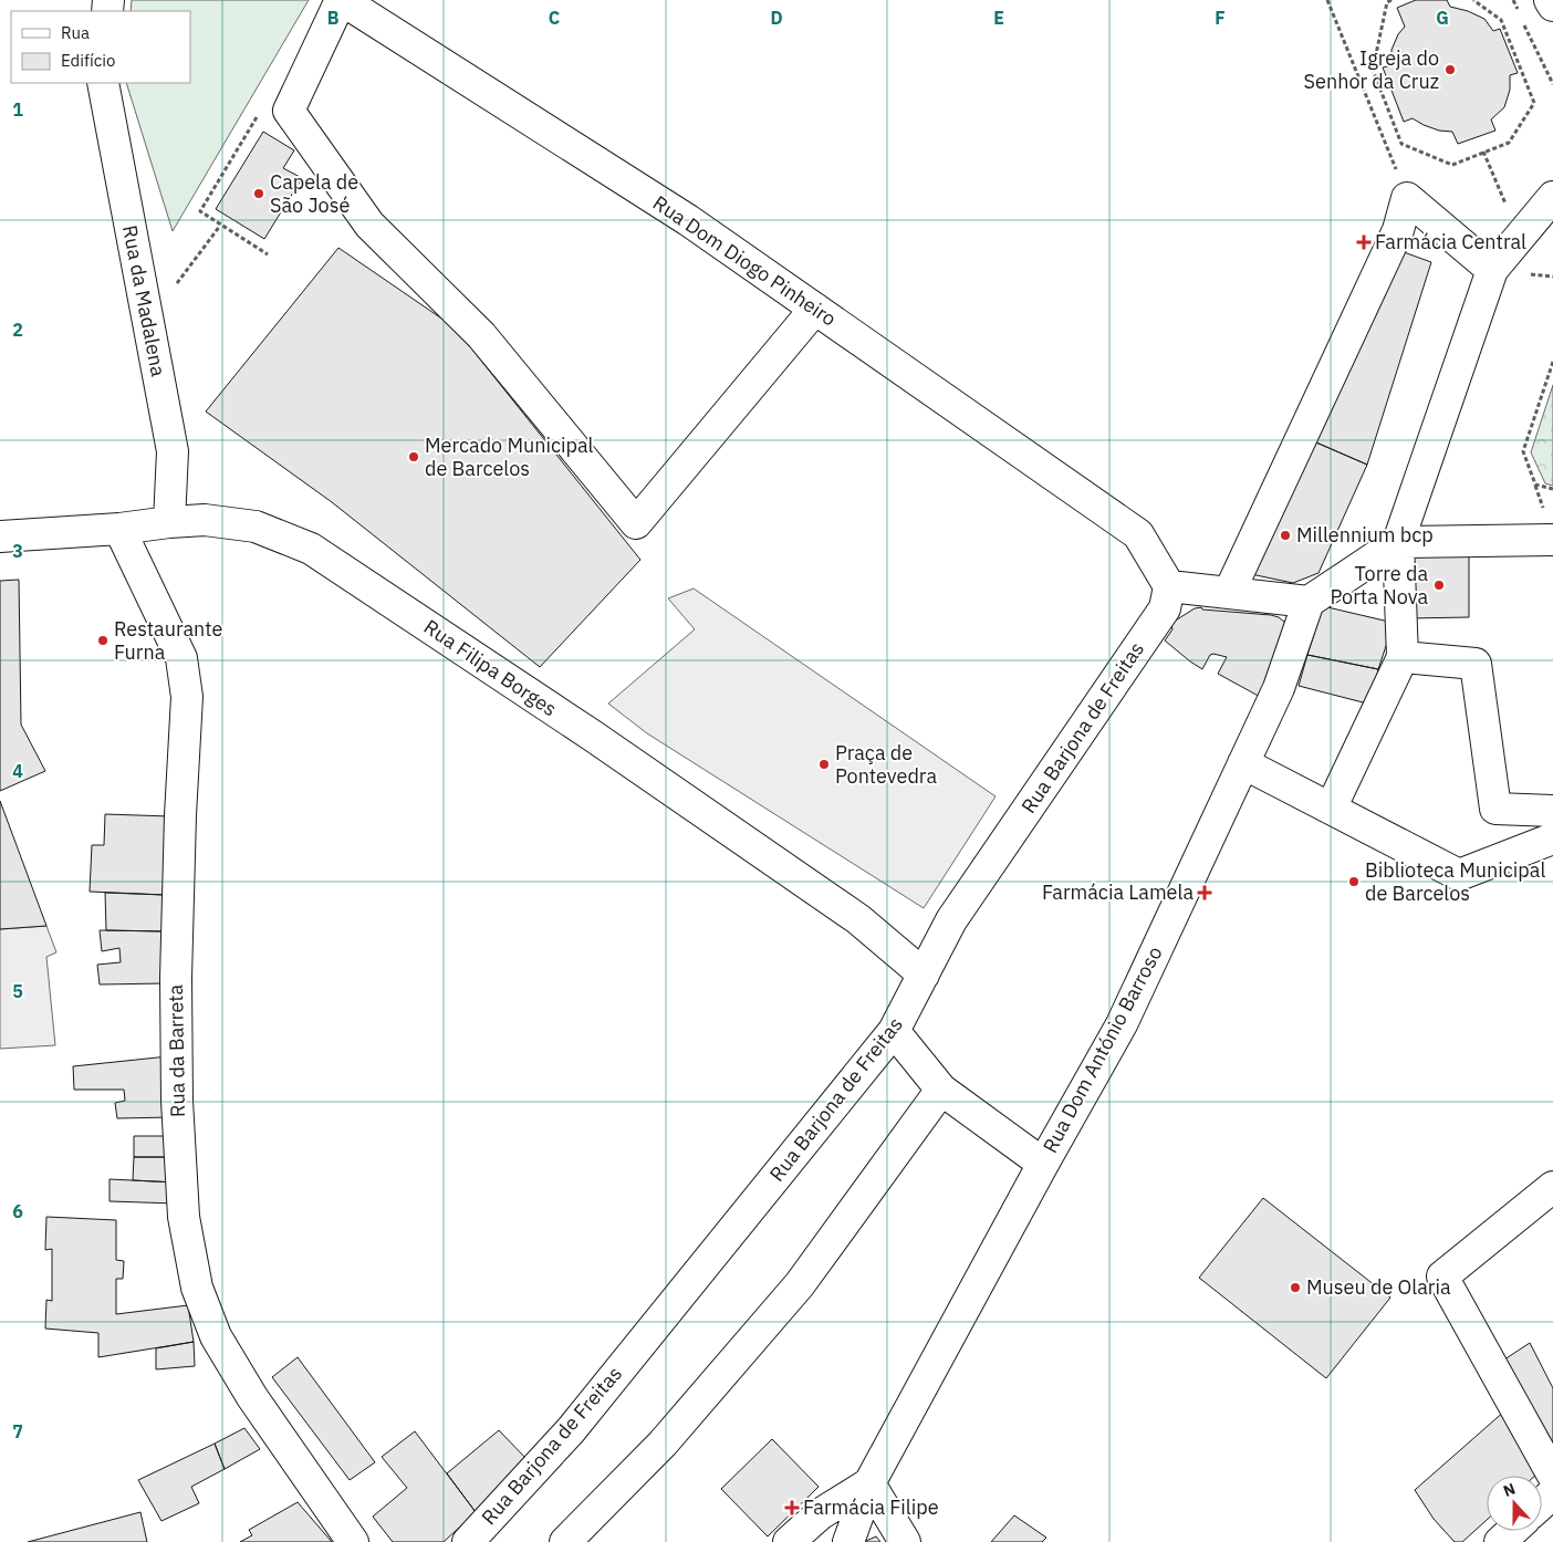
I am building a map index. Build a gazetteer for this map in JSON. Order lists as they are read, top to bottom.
{
  "streets": {
    "street": [
      "Rua Dom Diogo Pinheiro",
      "Rua da Madalena",
      "Rua Filipa Borges",
      "Rua Barjona de Freitas",
      "Rua Dom António Barroso",
      "Rua da Barreta"
    ]
  },
  "crossings": [
    ["Rua Dom Diogo Pinheiro", "Rua Barjona de Freitas"],
    ["Rua da Madalena", "Rua Filipa Borges"],
    ["Rua Filipa Borges", "Rua Barjona de Freitas"],
    ["Rua Filipa Borges", "Rua da Barreta"]
  ],
  "places": {
    "other": [
      "Igreja do Senhor da Cruz",
      "Capela de São José",
      "Mercado Municipal de Barcelos",
      "Millennium bcp",
      "Torre da Porta Nova",
      "Restaurante Furna",
      "Praça de Pontevedra",
      "Biblioteca Municipal de Barcelos",
      "Museu de Olaria"
    ],
    "health": ["Farmácia Central", "Farmácia Lamela", "Farmácia Filipe"]
  },
  "legend": ["Rua", "Edifício"],
  "north": "top",
  "grid": {
    "columns": [
      "B",
      "C",
      "D",
      "E",
      "F",
      "G"
    ],
    "rows": [
      "1",
      "2",
      "3",
      "4",
      "5",
      "6",
      "7"
    ]
  }
}
